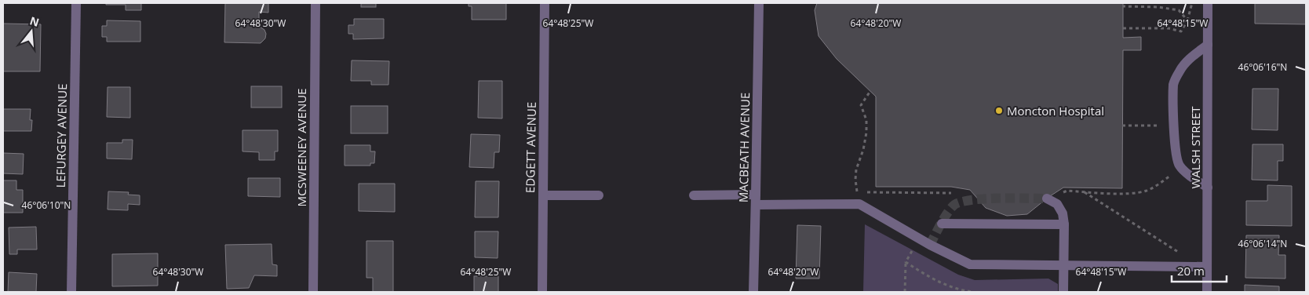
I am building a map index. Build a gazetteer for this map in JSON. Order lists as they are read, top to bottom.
{
  "streets": {
    "street": [
      "LEFURGEY AVENUE",
      "MCSWEENEY AVENUE",
      "EDGETT AVENUE",
      "MACBEATH AVENUE",
      "WALSH STREET"
    ]
  },
  "places": ["Moncton Hospital"],
  "scale_bar": "20 m",
  "north": "top",
  "coordinates": [
    "64°48'30\"W",
    "64°48'25\"W",
    "64°48'20\"W",
    "64°48'15\"W",
    "46°06'16\"N",
    "46°06'10\"N",
    "46°06'14\"N"
  ]
}
